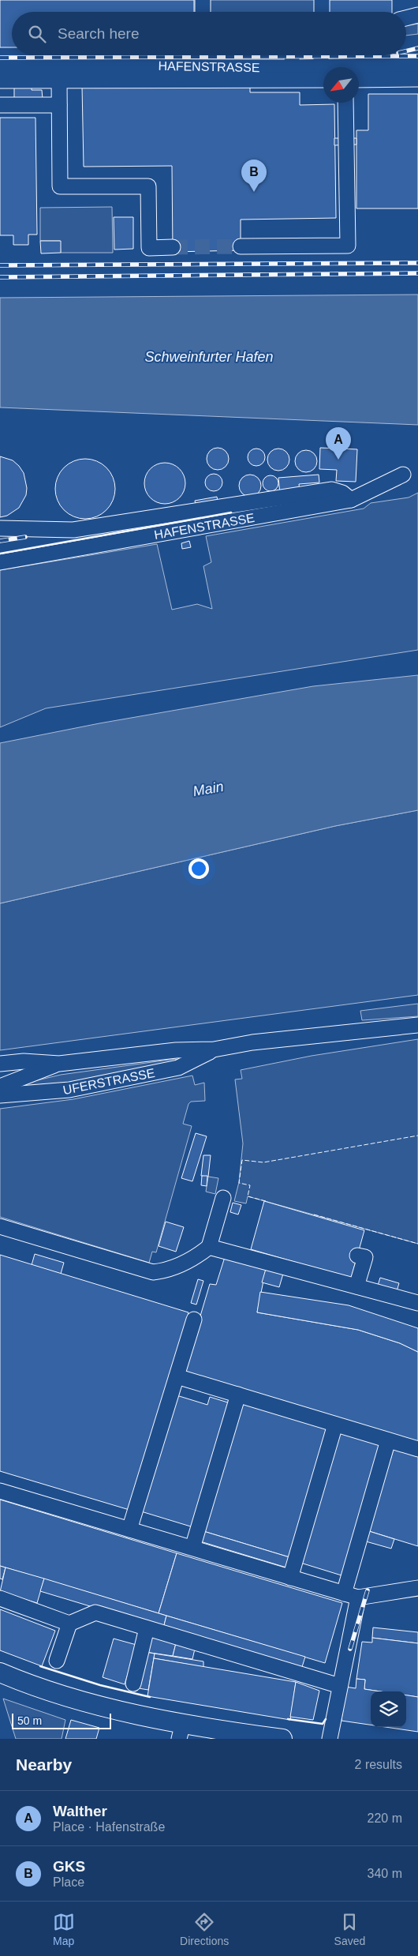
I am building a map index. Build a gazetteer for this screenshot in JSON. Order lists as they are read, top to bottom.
{
  "streets": {
    "street": ["HAFENSTRASSE", "UFERSTRASSE"]
  },
  "water": ["Schweinfurter Hafen", "Main"],
  "scale_bar": "50 m",
  "north": "bottom left",
  "page": {
    "search": "Search here",
    "pins": ["B", "A"],
    "scale": "50 m",
    "heading": ["Nearby", "2 results"],
    "list": [
      {
        "mark": "A",
        "name": "Walther",
        "note": "Place · Hafenstraße",
        "value": "220 m"
      },
      {
        "mark": "B",
        "name": "GKS",
        "note": "Place",
        "value": "340 m"
      }
    ],
    "nav": ["Map", "Directions", "Saved"]
  }
}
